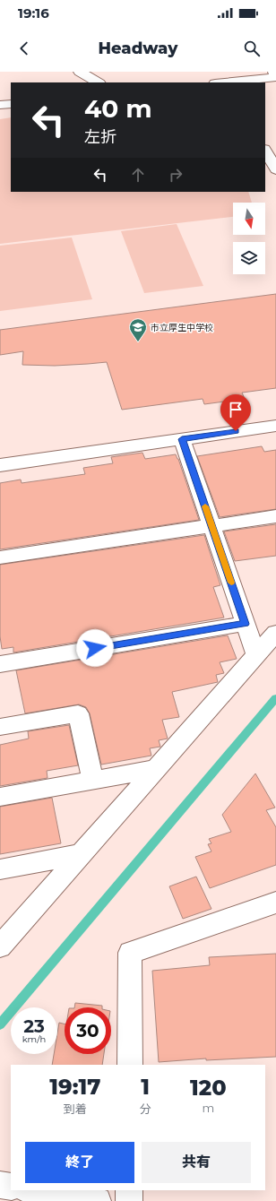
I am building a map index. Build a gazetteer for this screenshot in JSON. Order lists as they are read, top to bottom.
{
  "places": {
    "school or university": ["市立厚生中学校"]
  },
  "north": "bottom",
  "page": {
    "status": "19:16",
    "header": "Headway",
    "turn": ["40 m", "左折"],
    "speed": "23 km/h",
    "limit": "30",
    "eta": [
      "19:17",
      "到着",
      "1",
      "分",
      "120",
      "m"
    ],
    "buttons": ["終了", "共有"]
  }
}
